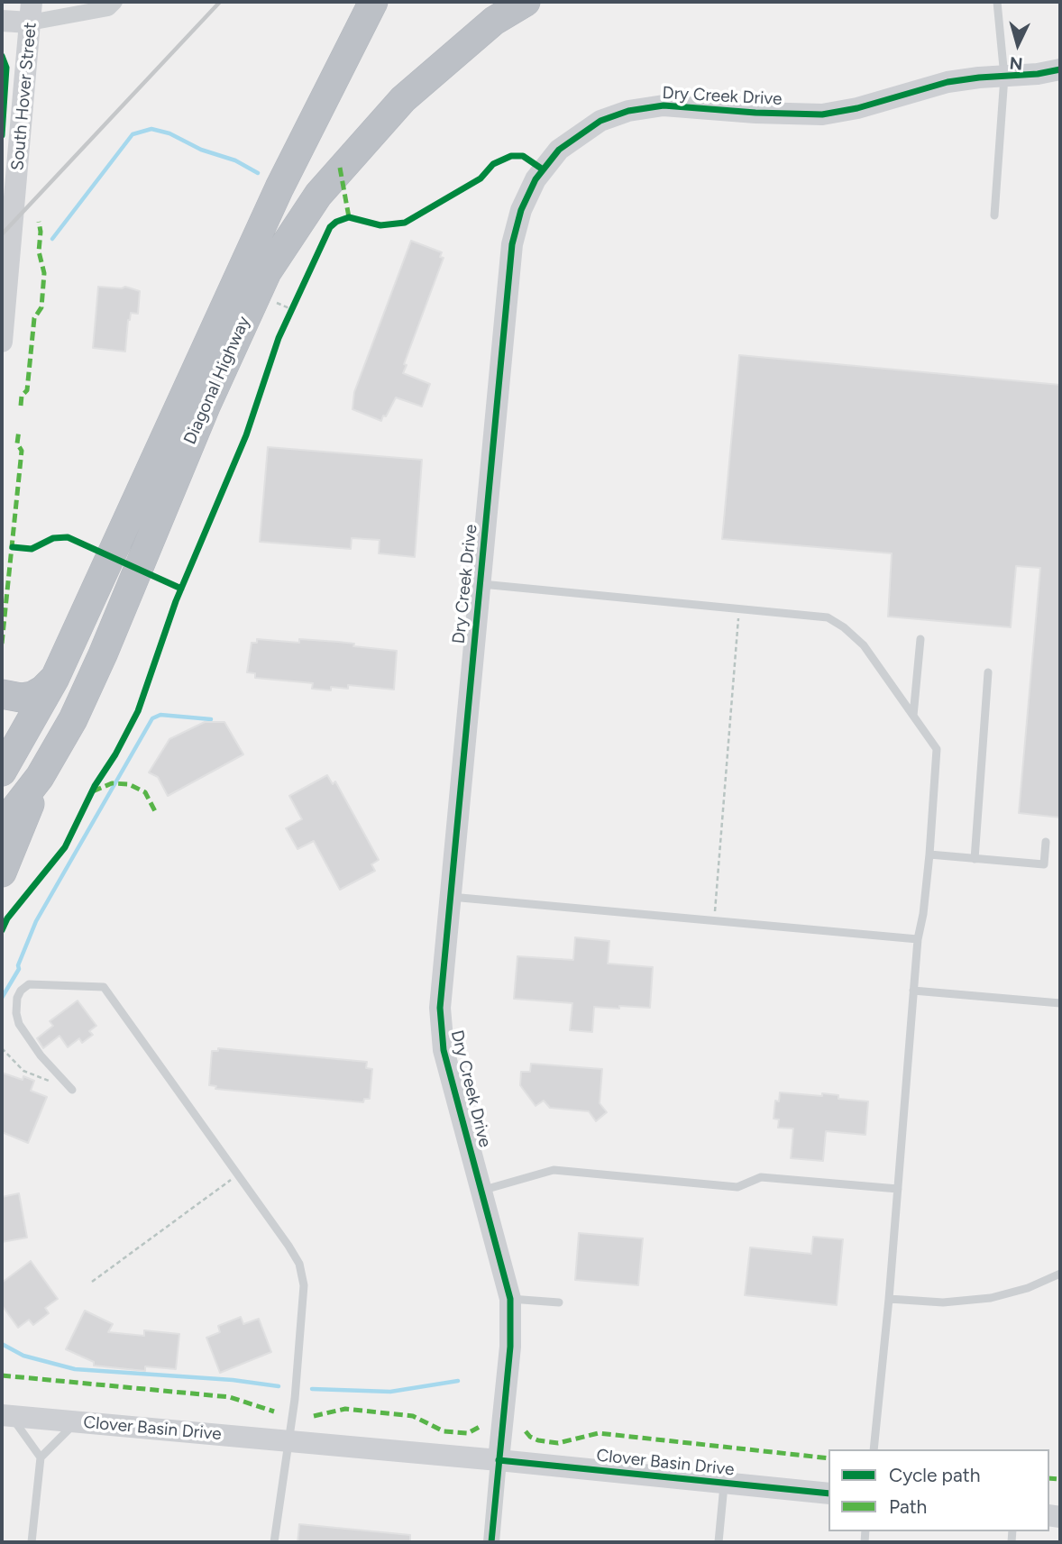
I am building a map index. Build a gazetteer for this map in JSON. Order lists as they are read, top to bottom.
{
  "streets": {
    "highway": ["Diagonal Highway"],
    "street": ["South Hover Street", "Dry Creek Drive", "Clover Basin Drive"]
  },
  "crossings": [
    ["Dry Creek Drive", "Clover Basin Drive"]
  ],
  "legend": ["Cycle path", "Path"],
  "north": "bottom"
}
